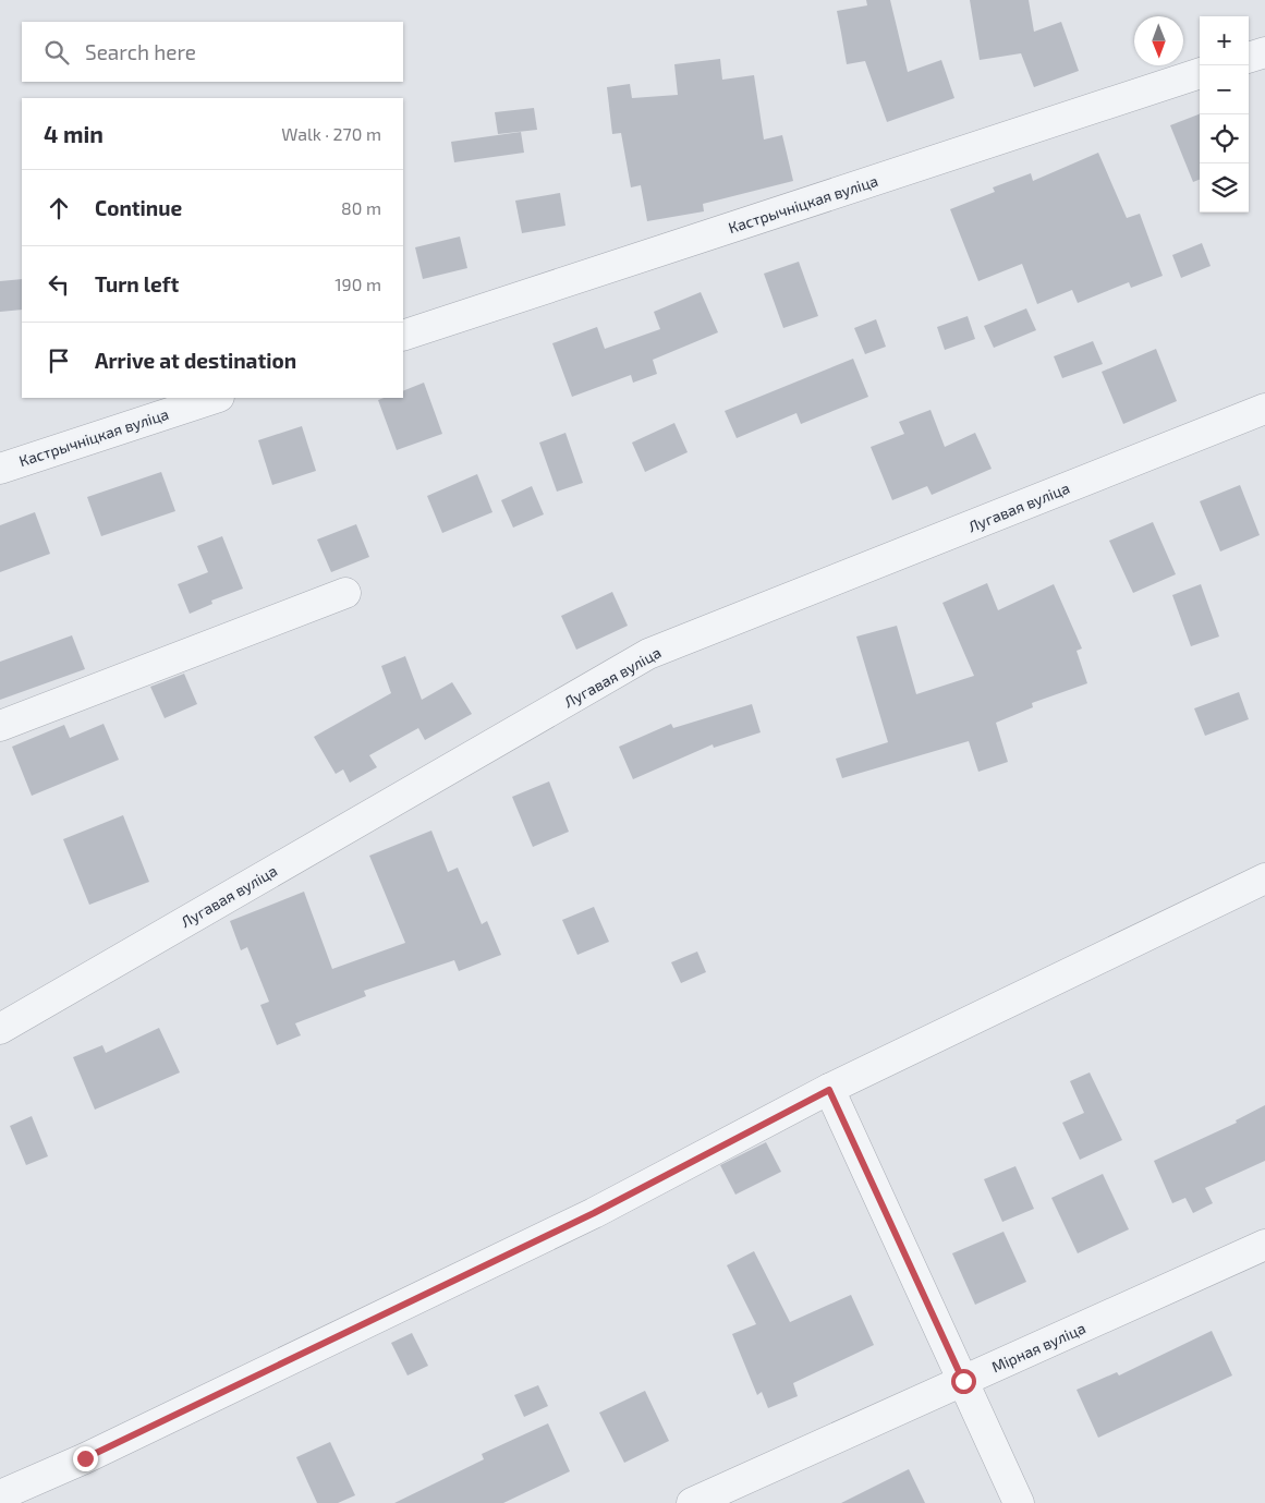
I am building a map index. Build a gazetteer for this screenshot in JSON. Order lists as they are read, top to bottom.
{
  "streets": {
    "street": ["Кастрычніцкая вуліца", "Лугавая вуліца", "Мірная вуліца"]
  },
  "north": "bottom",
  "page": {
    "map_buttons": ["+", "−"],
    "search": "Search here",
    "heading": ["4 min", "Walk · 270 m"],
    "list": [
      ["Continue", "80 m"],
      ["Turn left", "190 m"],
      "Arrive at destination"
    ]
  }
}
